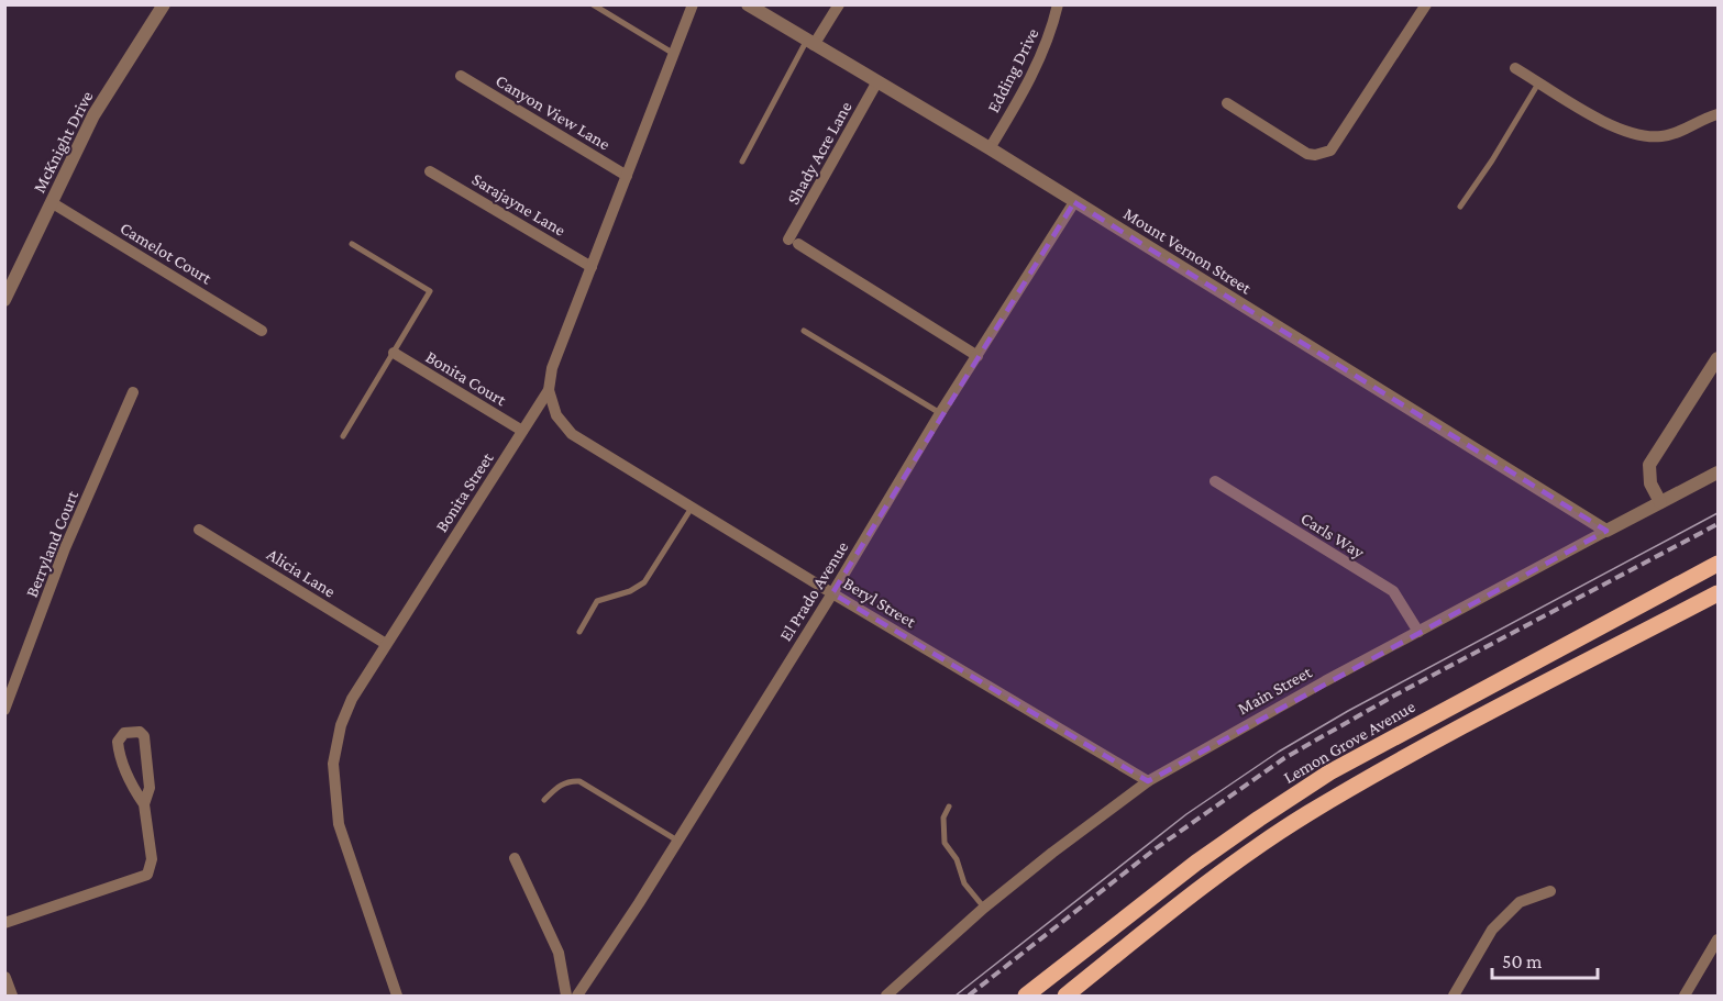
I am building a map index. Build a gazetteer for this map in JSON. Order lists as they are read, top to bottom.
{
  "streets": {
    "main road": ["Lemon Grove Avenue"],
    "street": [
      "Edding Drive",
      "Canyon View Lane",
      "McKnight Drive",
      "Shady Acre Lane",
      "Sarajayne Lane",
      "Mount Vernon Street",
      "Camelot Court",
      "Bonita Court",
      "Bonita Street",
      "Carls Way",
      "Berryland Court",
      "Alicia Lane",
      "El Prado Avenue",
      "Beryl Street",
      "Main Street"
    ]
  },
  "crossings": [
    ["Edding Drive", "Mount Vernon Street"],
    ["Canyon View Lane", "Bonita Street"],
    ["McKnight Drive", "Camelot Court"],
    ["Shady Acre Lane", "Mount Vernon Street"],
    ["Shady Acre Lane", "El Prado Avenue"],
    ["Sarajayne Lane", "Bonita Street"],
    ["Mount Vernon Street", "El Prado Avenue"],
    ["Mount Vernon Street", "Main Street"],
    ["Bonita Court", "Bonita Street"],
    ["Bonita Street", "Alicia Lane"],
    ["Bonita Street", "Beryl Street"],
    ["Carls Way", "Main Street"],
    ["El Prado Avenue", "Beryl Street"],
    ["Beryl Street", "Main Street"]
  ],
  "scale_bar": "50 m"
}
